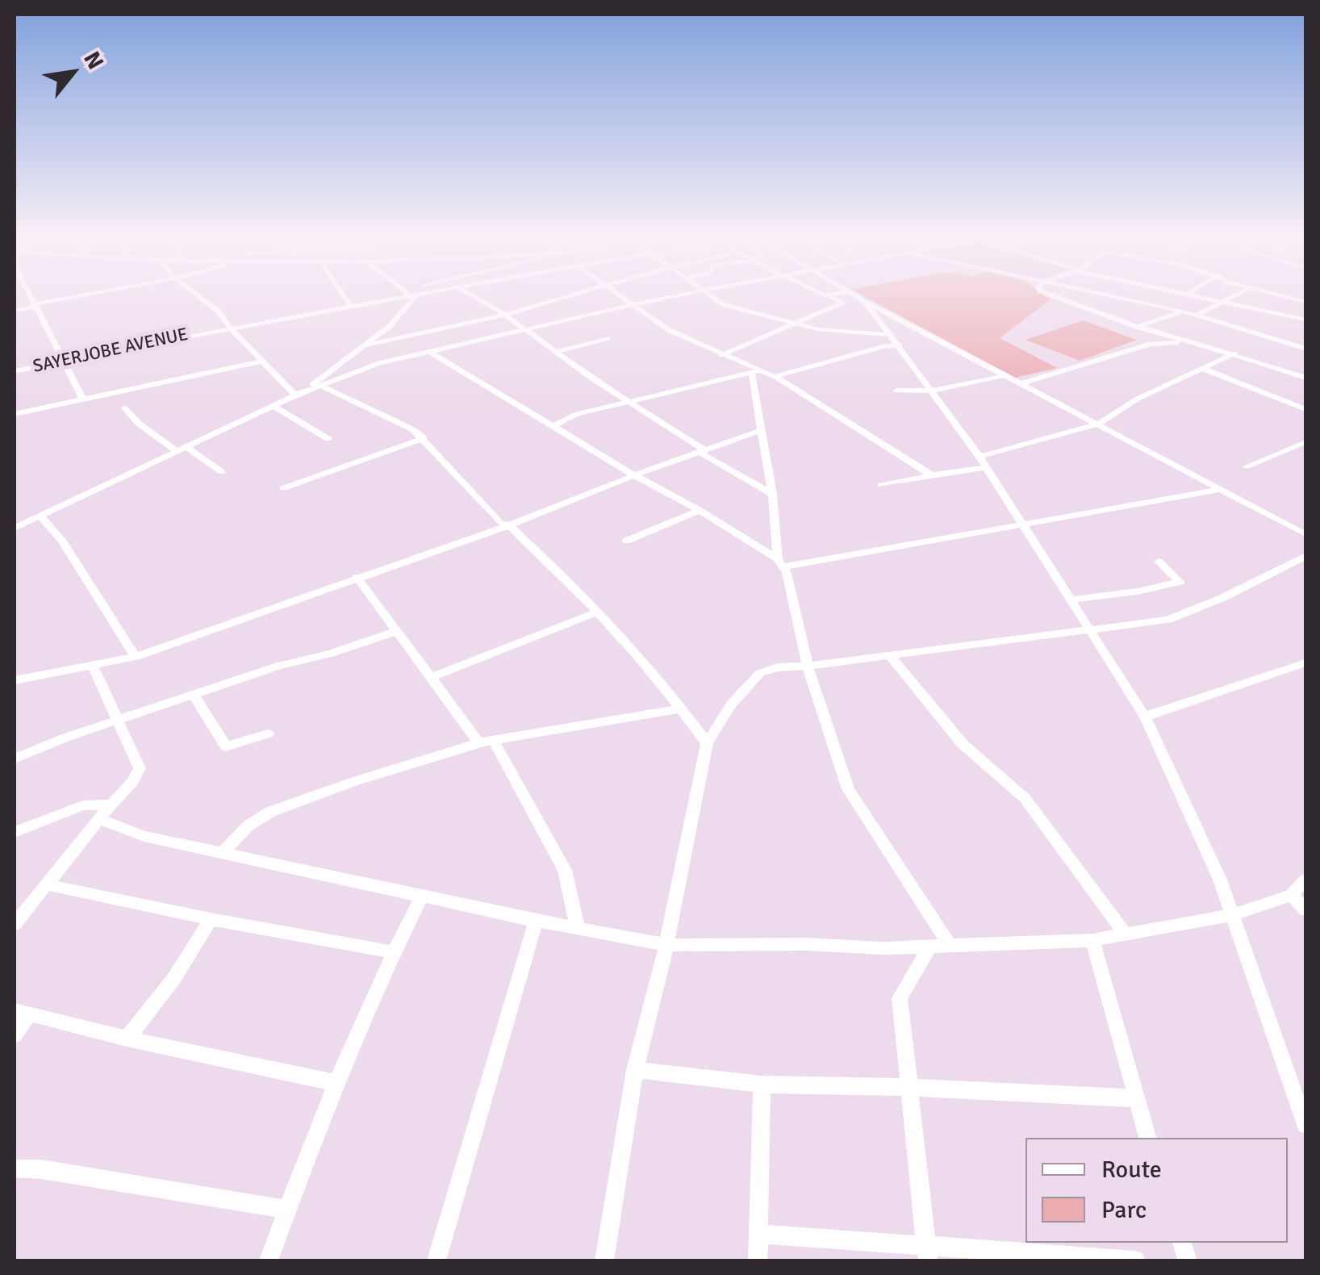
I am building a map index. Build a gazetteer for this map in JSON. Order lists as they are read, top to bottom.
{
  "streets": {
    "street": ["SAYERJOBE AVENUE"]
  },
  "legend": ["Route", "Parc"],
  "north": "top right"
}
